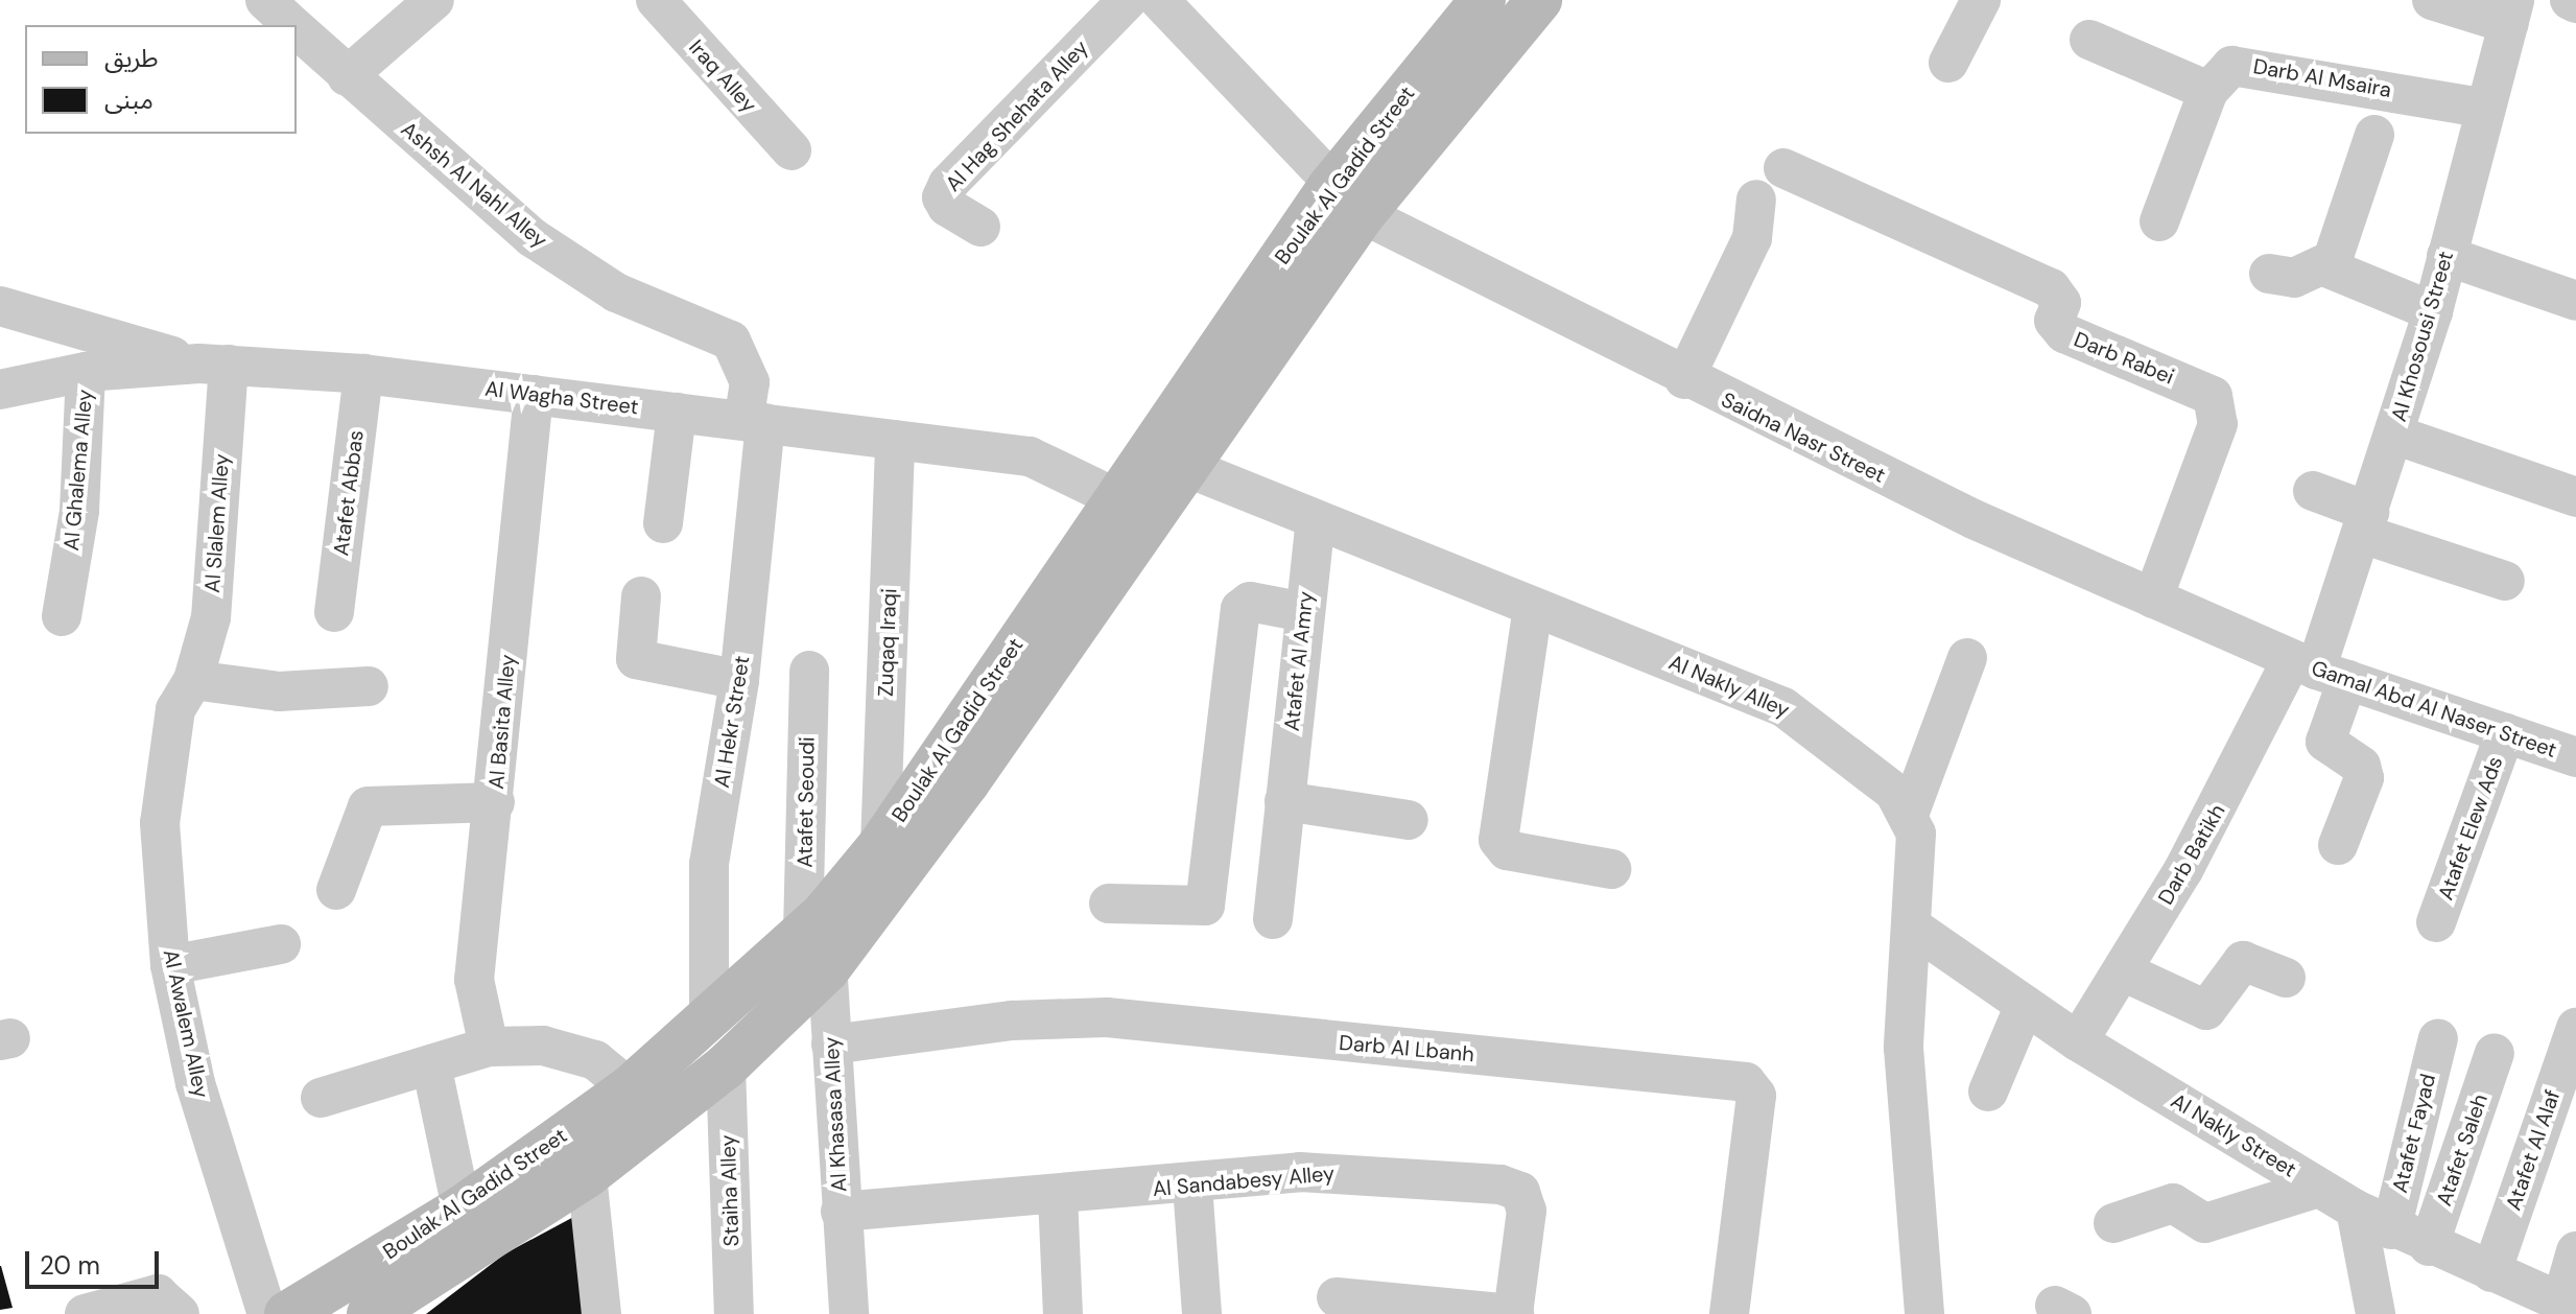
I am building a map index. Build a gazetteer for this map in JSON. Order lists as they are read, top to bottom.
{
  "streets": {
    "street": [
      "Iraq Alley",
      "Darb Al Msaira",
      "Al Hag Shehata Alley",
      "Boulak Al Gadid Street",
      "Ashsh Al Nahl Alley",
      "Al Khosousi Street",
      "Darb Rabei",
      "Al Wagha Street",
      "Saidna Nasr Street",
      "Al Ghalema Alley",
      "Atafet Abbas",
      "Al Slalem Alley",
      "Zuqaq Iraqi",
      "Atafet Al Amry",
      "Al Nakly Alley",
      "Gamal Abd Al Naser Street",
      "Al Basita Alley",
      "Al Hekr Street",
      "Atafet Seoudi",
      "Atafet Elew Ads",
      "Darb Batikh",
      "Al Awalem Alley",
      "Darb Al Lbanh",
      "Al Khasasa Alley",
      "Atafet Fayad",
      "Al Nakly Street",
      "Atafet Saleh",
      "Atafet Al Alaf",
      "Al Sandabesy Alley",
      "Staiha Alley"
    ]
  },
  "crossings": [
    ["Darb Al Msaira", "Al Khosousi Street"],
    ["Boulak Al Gadid Street", "Al Wagha Street"],
    ["Boulak Al Gadid Street", "Saidna Nasr Street"],
    ["Boulak Al Gadid Street", "Zuqaq Iraqi"],
    ["Boulak Al Gadid Street", "Al Nakly Alley"],
    ["Boulak Al Gadid Street", "Al Hekr Street"],
    ["Boulak Al Gadid Street", "Atafet Seoudi"],
    ["Boulak Al Gadid Street", "Al Khasasa Alley"],
    ["Boulak Al Gadid Street", "Staiha Alley"],
    ["Ashsh Al Nahl Alley", "Al Wagha Street"],
    ["Ashsh Al Nahl Alley", "Al Hekr Street"],
    ["Al Khosousi Street", "Saidna Nasr Street"],
    ["Al Khosousi Street", "Gamal Abd Al Naser Street"],
    ["Al Khosousi Street", "Darb Batikh"],
    ["Darb Rabei", "Saidna Nasr Street"],
    ["Al Wagha Street", "Al Ghalema Alley"],
    ["Al Wagha Street", "Atafet Abbas"],
    ["Al Wagha Street", "Al Slalem Alley"],
    ["Al Wagha Street", "Zuqaq Iraqi"],
    ["Al Wagha Street", "Al Basita Alley"],
    ["Al Wagha Street", "Al Hekr Street"],
    ["Saidna Nasr Street", "Gamal Abd Al Naser Street"],
    ["Saidna Nasr Street", "Darb Batikh"],
    ["Al Slalem Alley", "Al Awalem Alley"],
    ["Atafet Al Amry", "Al Nakly Alley"],
    ["Gamal Abd Al Naser Street", "Atafet Elew Ads"],
    ["Gamal Abd Al Naser Street", "Darb Batikh"],
    ["Atafet Seoudi", "Al Khasasa Alley"],
    ["Darb Batikh", "Al Nakly Street"],
    ["Darb Al Lbanh", "Al Khasasa Alley"],
    ["Al Khasasa Alley", "Al Sandabesy Alley"],
    ["Atafet Fayad", "Al Nakly Street"],
    ["Al Nakly Street", "Atafet Saleh"],
    ["Al Nakly Street", "Atafet Al Alaf"]
  ],
  "legend": ["طريق", "مبنى"],
  "scale_bar": "20 m"
}
